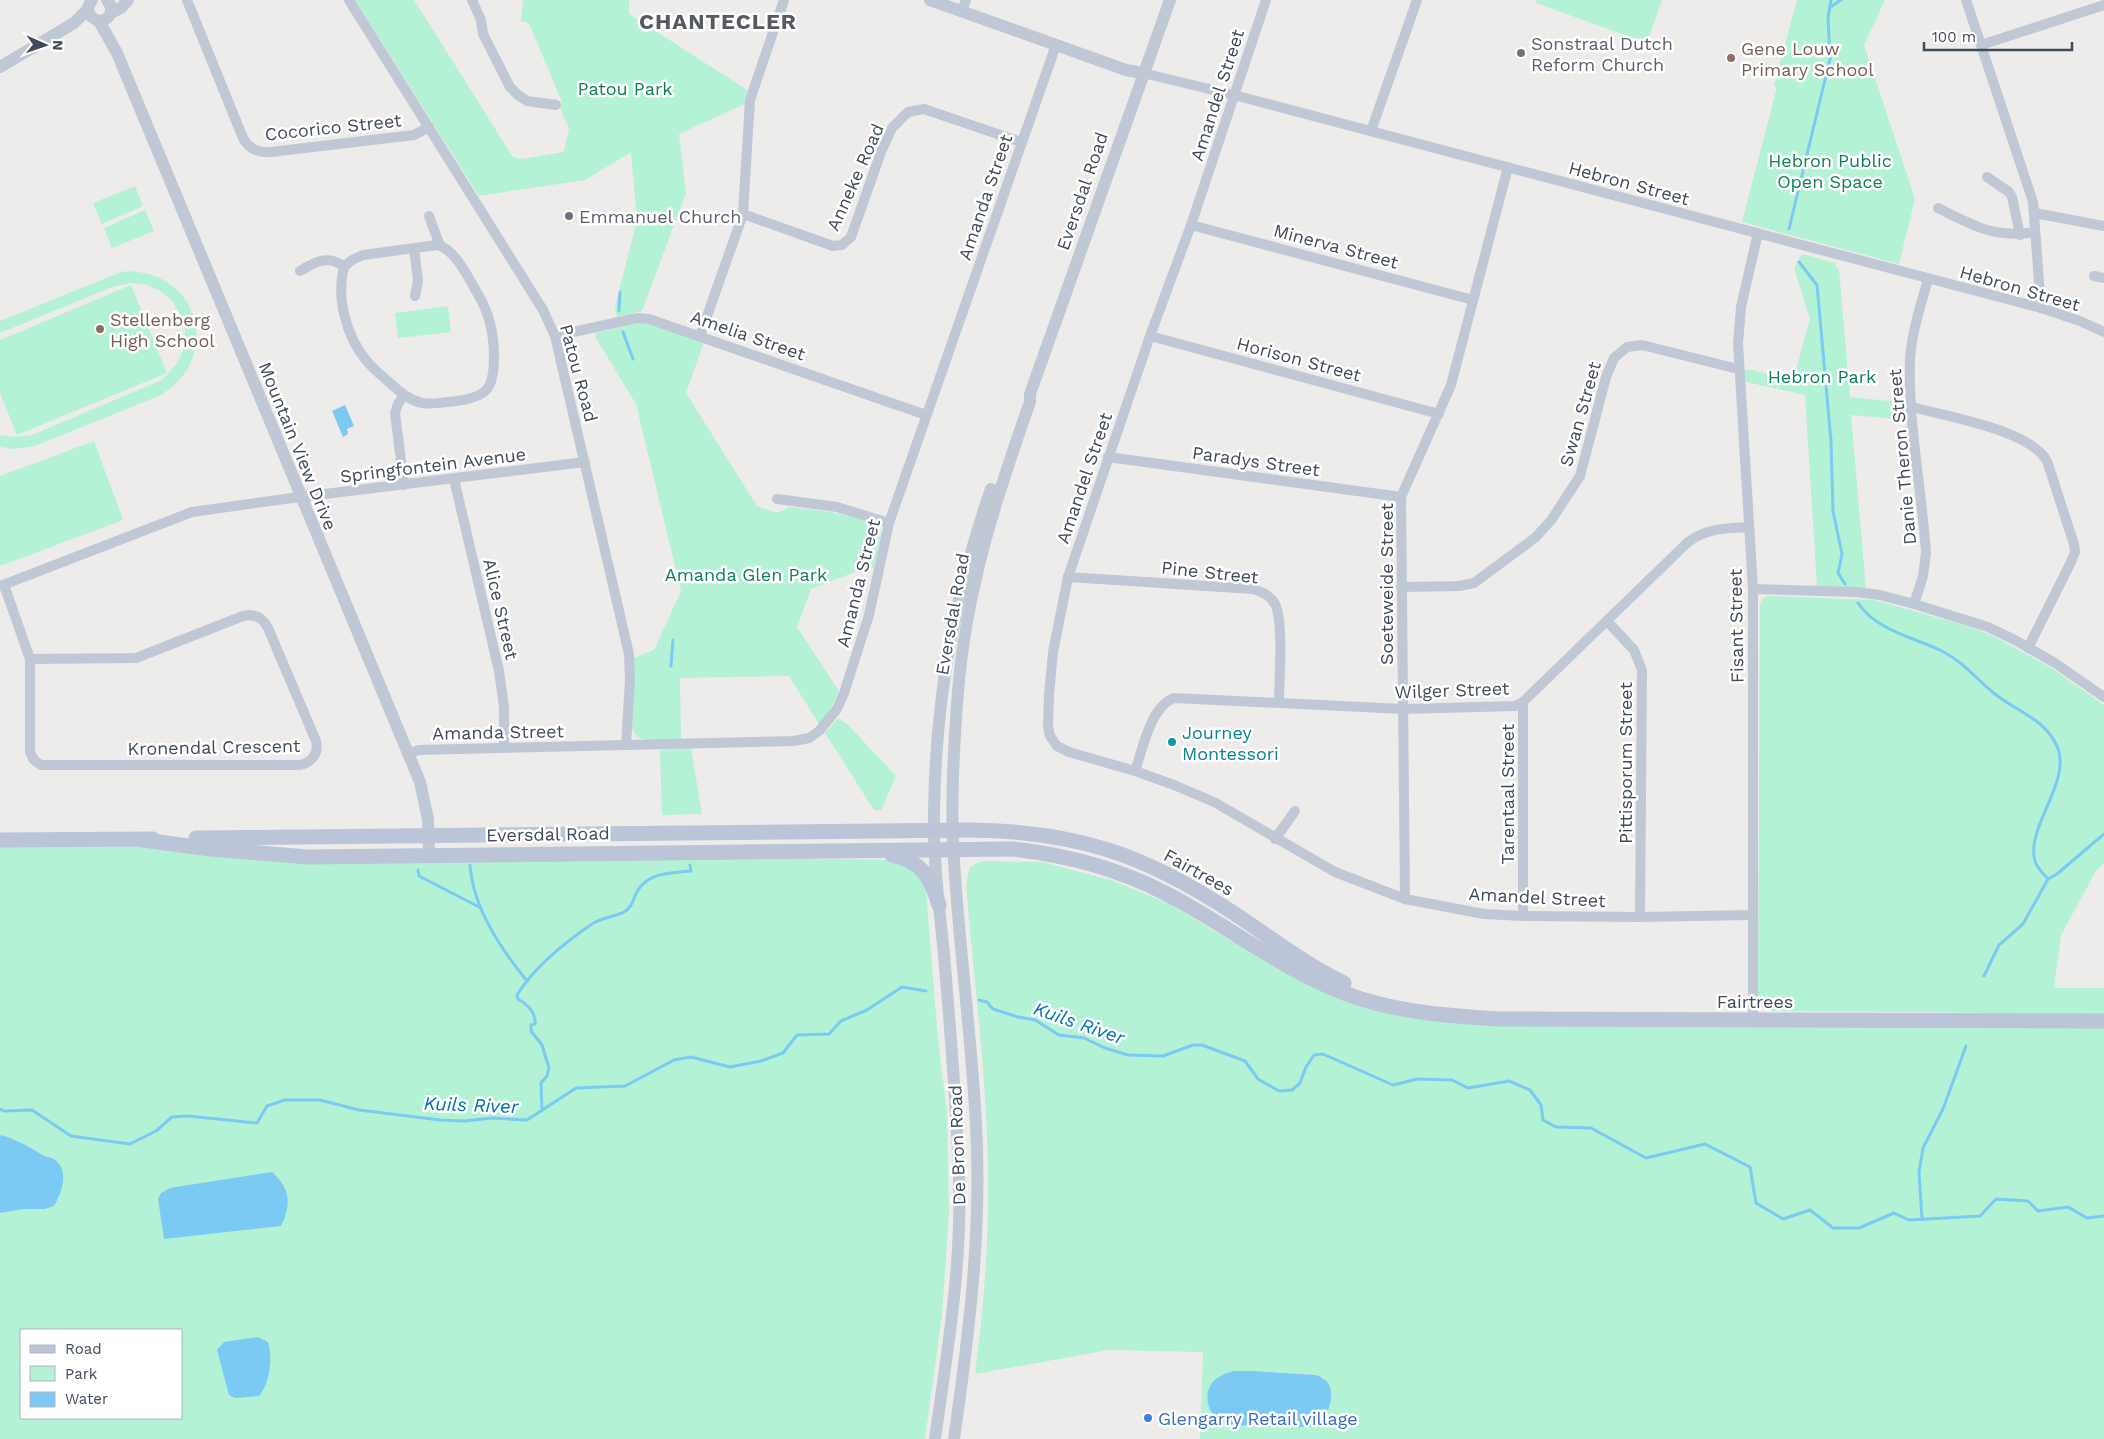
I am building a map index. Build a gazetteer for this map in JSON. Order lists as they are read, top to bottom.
{
  "streets": {
    "main road": ["Eversdal Road", "Fairtrees"],
    "street": [
      "Amandel Street",
      "Cocorico Street",
      "Anneke Road",
      "Hebron Street",
      "Amanda Street",
      "Minerva Street",
      "Amelia Street",
      "Horison Street",
      "Patou Road",
      "Swan Street",
      "Mountain View Drive",
      "Danie Theron Street",
      "Paradys Street",
      "Springfontein Avenue",
      "Pine Street",
      "Soeteweide Street",
      "Alice Street",
      "Fisant Street",
      "Wilger Street",
      "Kronendal Crescent",
      "Pittisporum Street",
      "Tarentaal Street",
      "De Bron Road"
    ]
  },
  "crossings": [
    ["Amandel Street", "Hebron Street"],
    ["Amandel Street", "Minerva Street"],
    ["Amandel Street", "Horison Street"],
    ["Amandel Street", "Paradys Street"],
    ["Amandel Street", "Pine Street"],
    ["Amandel Street", "Soeteweide Street"],
    ["Amandel Street", "Fisant Street"],
    ["Amandel Street", "Wilger Street"],
    ["Amandel Street", "Pittisporum Street"],
    ["Amandel Street", "Tarentaal Street"],
    ["Cocorico Street", "Patou Road"],
    ["Anneke Road", "Amanda Street"],
    ["Hebron Street", "Eversdal Road"],
    ["Hebron Street", "Danie Theron Street"],
    ["Hebron Street", "Soeteweide Street"],
    ["Hebron Street", "Fisant Street"],
    ["Eversdal Road", "Mountain View Drive"],
    ["Eversdal Road", "Fairtrees"],
    ["Eversdal Road", "De Bron Road"],
    ["Amanda Street", "Amelia Street"],
    ["Amanda Street", "Patou Road"],
    ["Amanda Street", "Mountain View Drive"],
    ["Amanda Street", "Alice Street"],
    ["Minerva Street", "Soeteweide Street"],
    ["Amelia Street", "Patou Road"],
    ["Horison Street", "Soeteweide Street"],
    ["Patou Road", "Springfontein Avenue"],
    ["Swan Street", "Soeteweide Street"],
    ["Swan Street", "Fisant Street"],
    ["Mountain View Drive", "Springfontein Avenue"],
    ["Paradys Street", "Soeteweide Street"],
    ["Springfontein Avenue", "Alice Street"],
    ["Springfontein Avenue", "Kronendal Crescent"],
    ["Pine Street", "Wilger Street"],
    ["Soeteweide Street", "Wilger Street"],
    ["Fisant Street", "Wilger Street"],
    ["Fisant Street", "Fairtrees"],
    ["Wilger Street", "Pittisporum Street"],
    ["Wilger Street", "Tarentaal Street"],
    ["Fairtrees", "De Bron Road"]
  ],
  "districts": ["CHANTECLER"],
  "water": ["Kuils River"],
  "parks": [
    "Patou Park",
    "Hebron Public Open Space",
    "Hebron Park",
    "Amanda Glen Park"
  ],
  "places": [
    "Sonstraal Dutch Reform Church",
    "Gene Louw Primary School",
    "Emmanuel Church",
    "Stellenberg High School",
    "Journey Montessori",
    "Glengarry Retail village"
  ],
  "legend": ["Road", "Park", "Water"],
  "scale_bar": "100 m",
  "north": "right"
}
